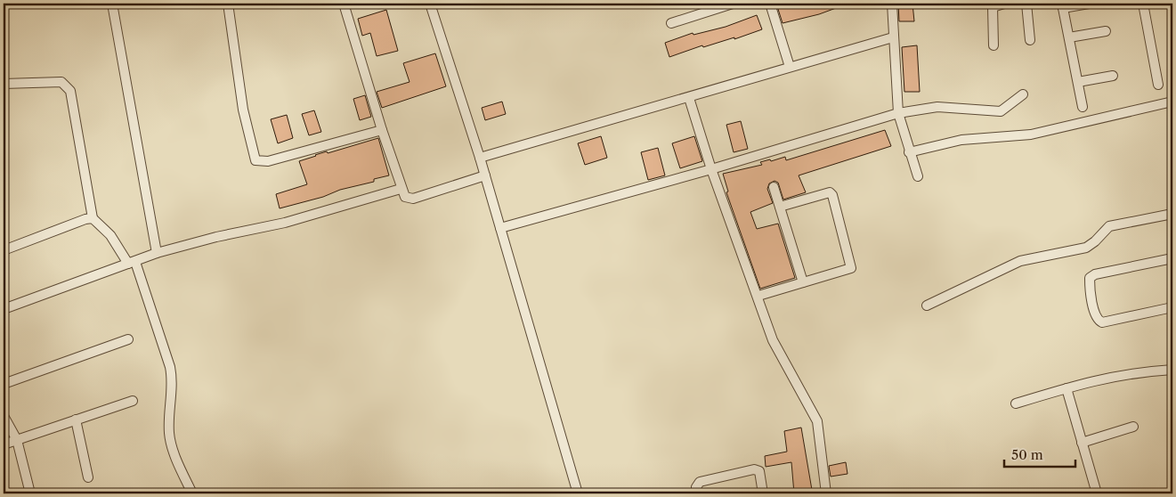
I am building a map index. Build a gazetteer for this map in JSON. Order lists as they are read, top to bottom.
{
  "scale_bar": "50 m"
}
